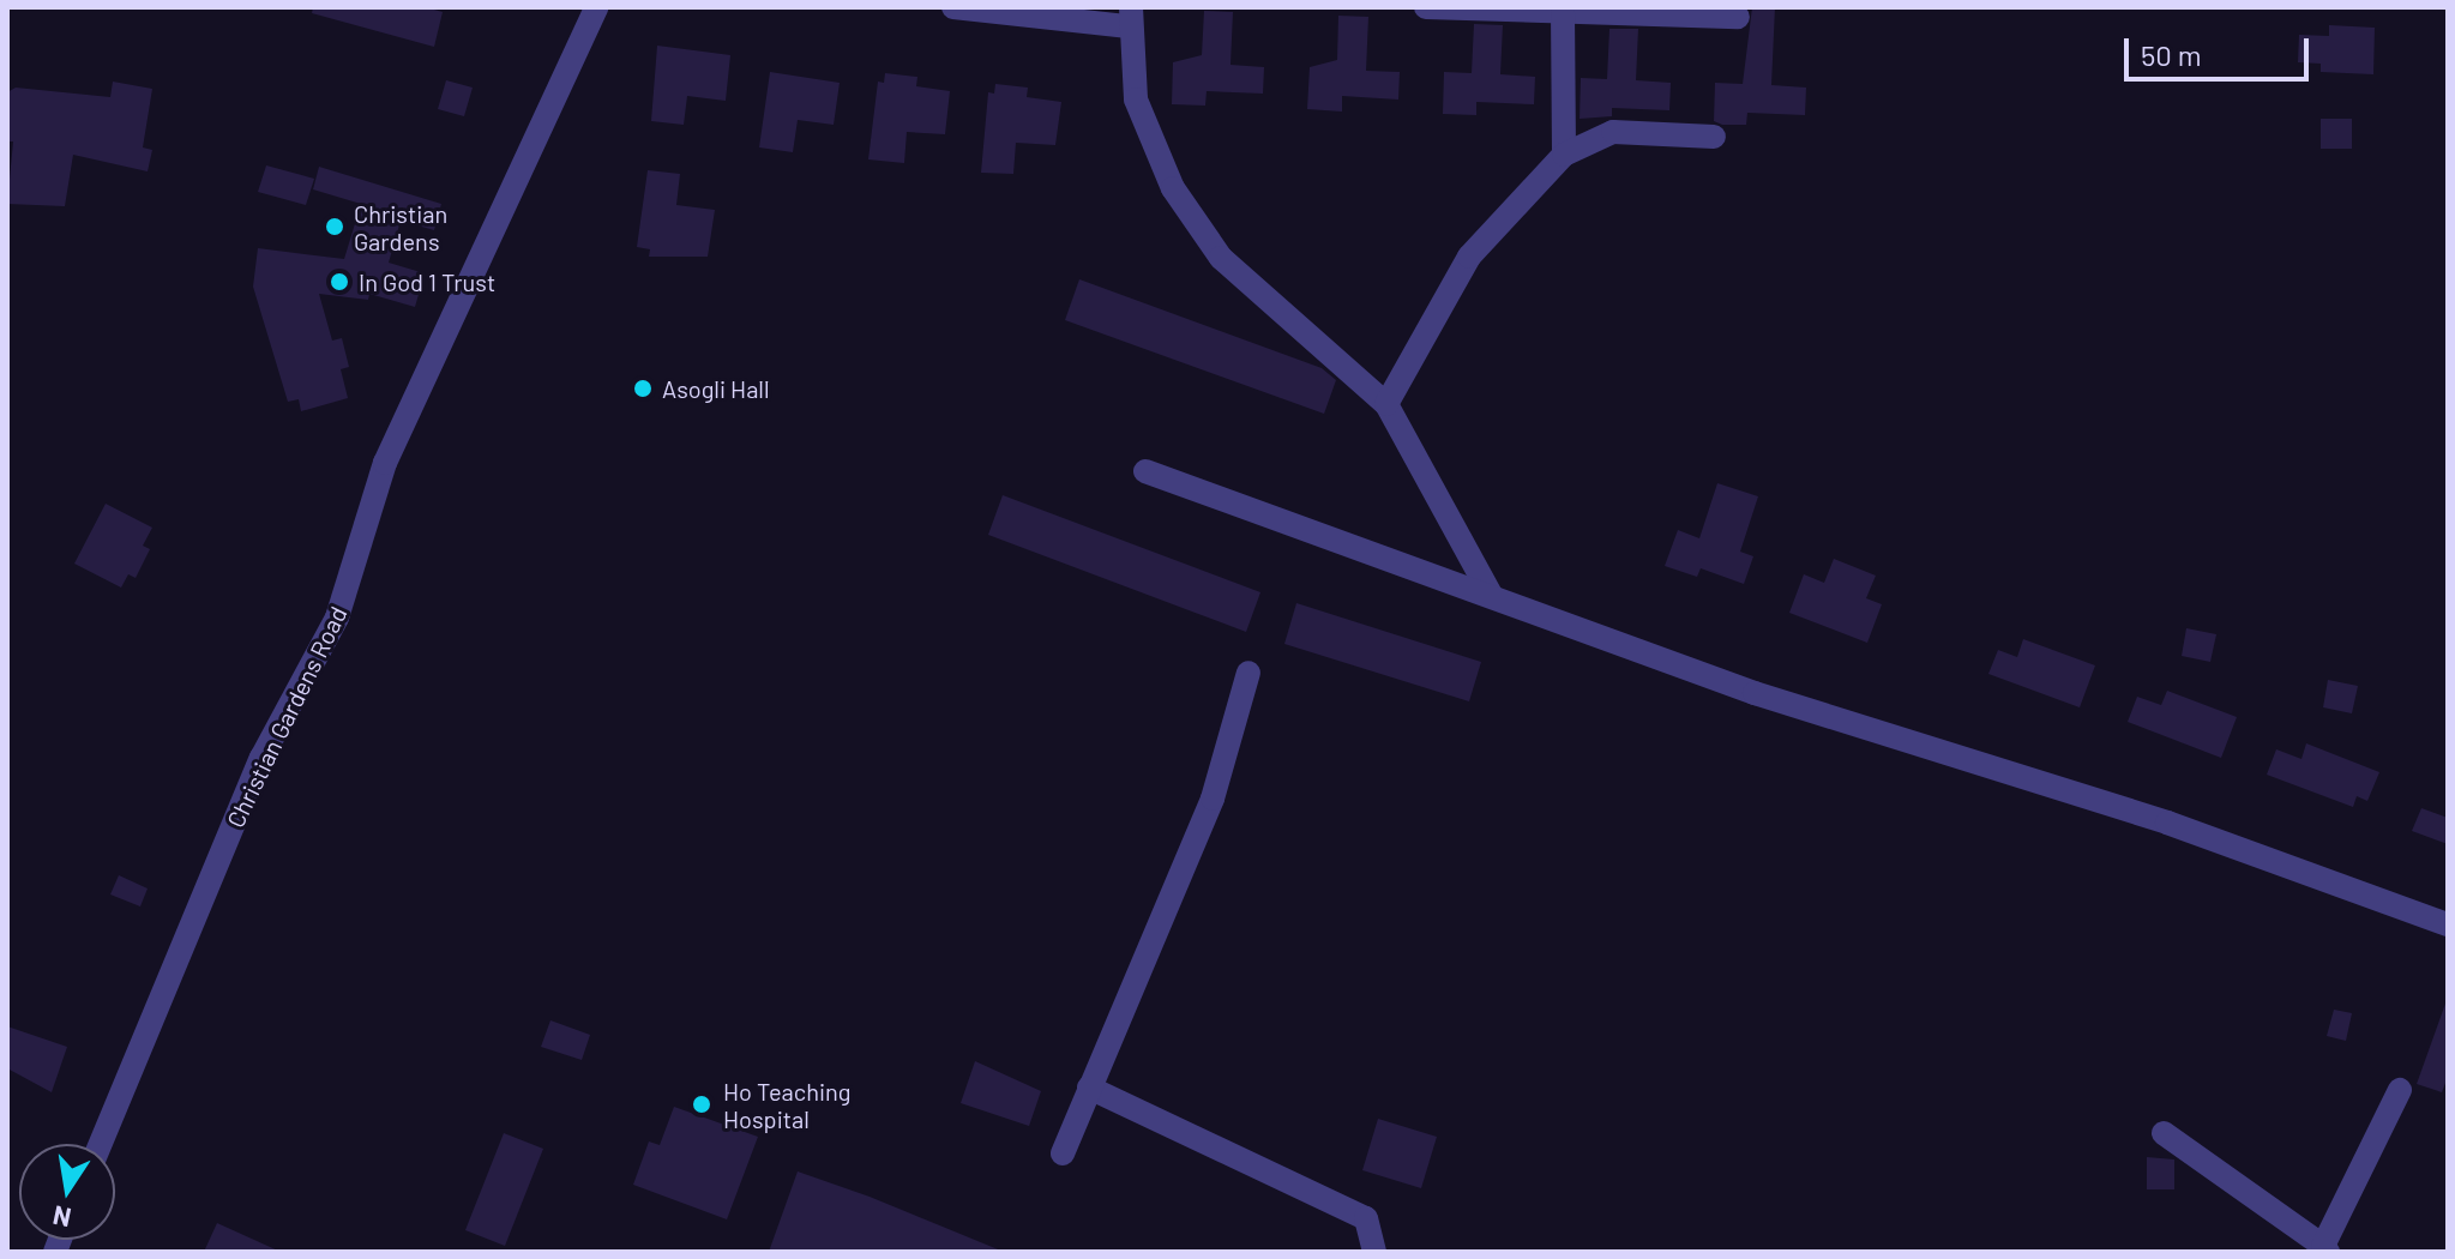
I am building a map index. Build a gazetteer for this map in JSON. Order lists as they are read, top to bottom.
{
  "streets": {
    "street": ["Christian Gardens Road"]
  },
  "places": [
    "Christian Gardens",
    "In God 1 Trust",
    "Asogli Hall",
    "Ho Teaching Hospital"
  ],
  "scale_bar": "50 m",
  "north": "bottom"
}
